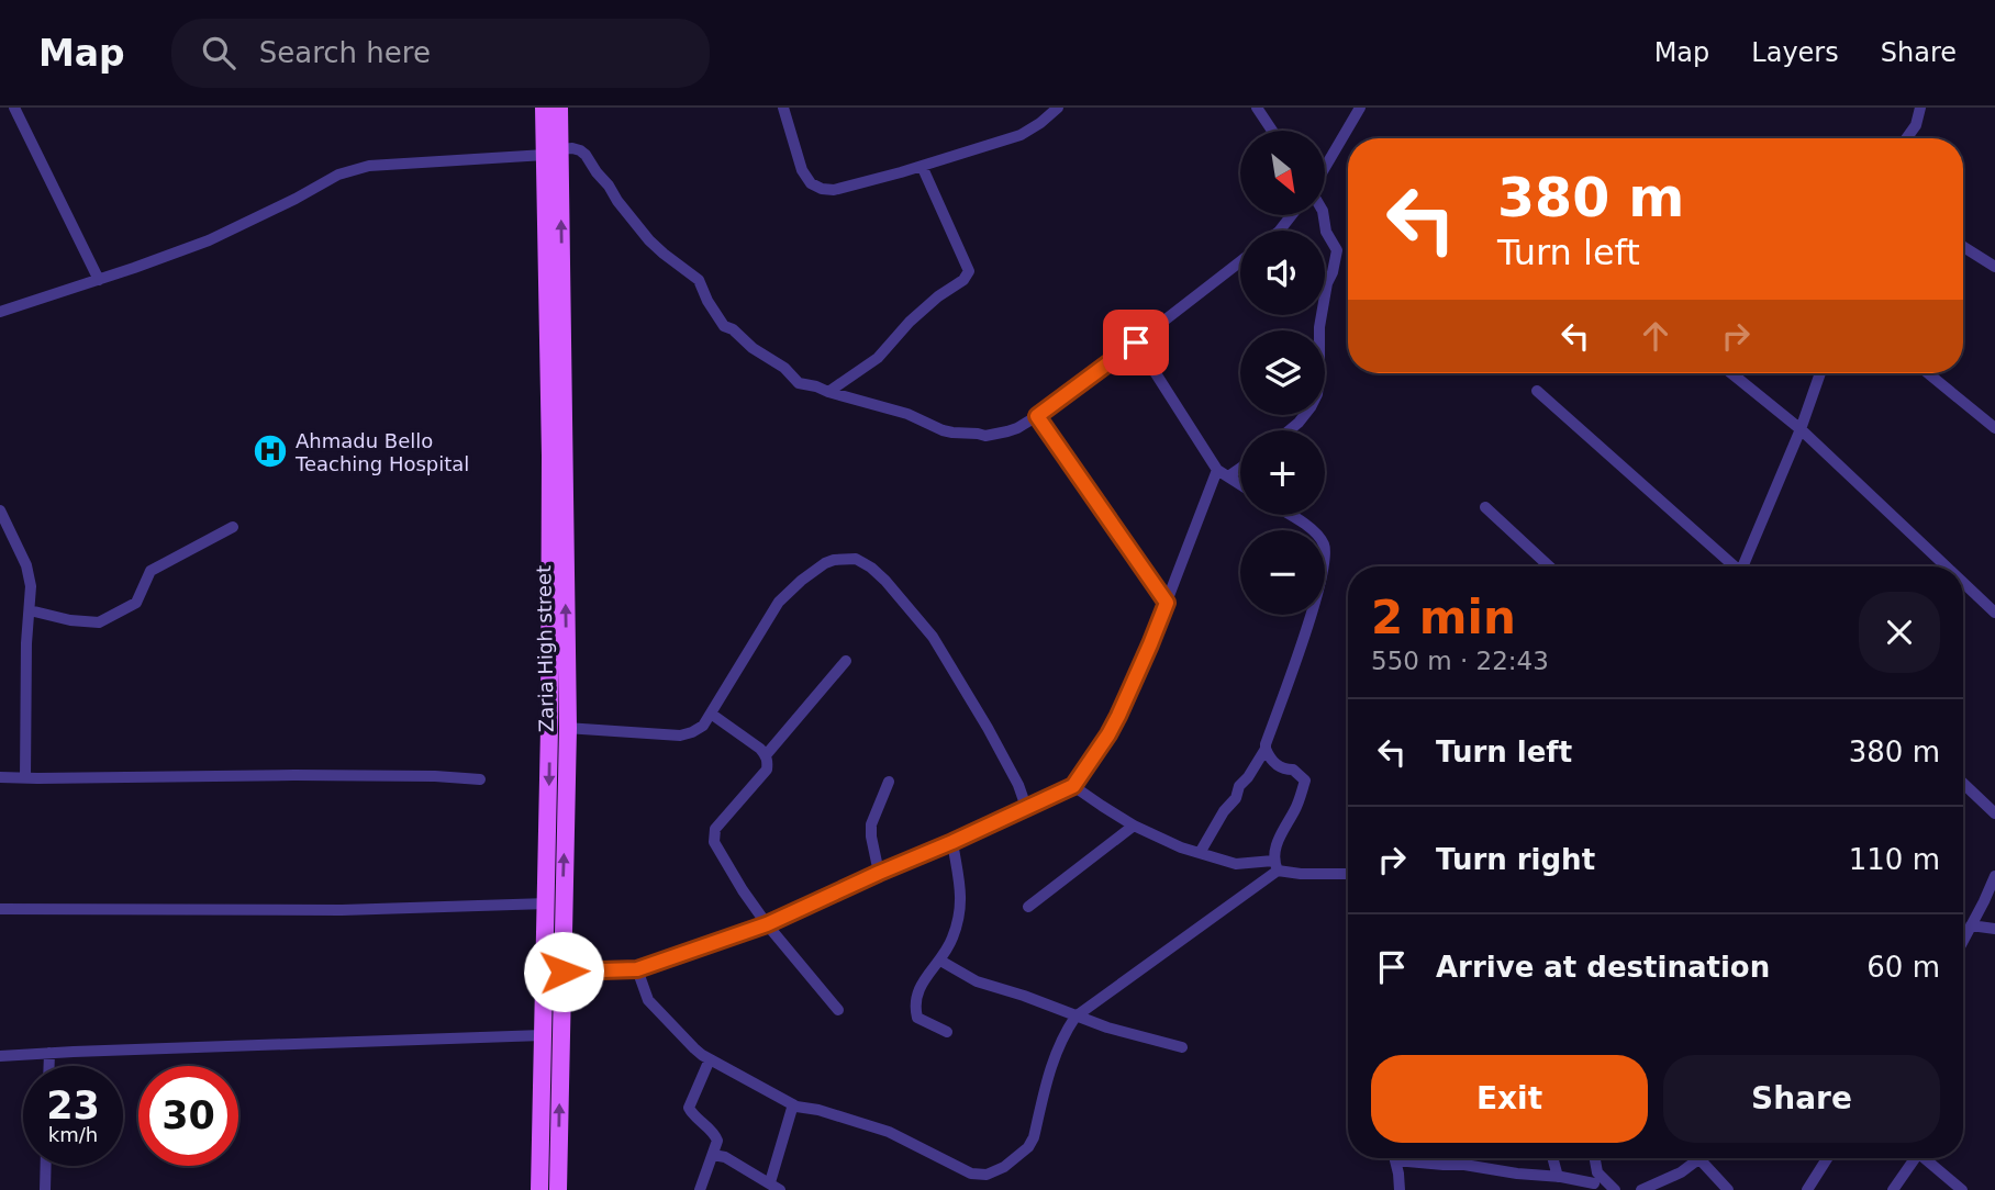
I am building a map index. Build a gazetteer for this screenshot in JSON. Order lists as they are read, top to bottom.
{
  "streets": {
    "main road": ["Zaria High street"]
  },
  "places": {
    "hospital": ["Ahmadu Bello Teaching Hospital"]
  },
  "north": "bottom right",
  "page": {
    "header": "Map",
    "search": "Search here",
    "nav": ["Map", "Layers", "Share"],
    "map_buttons": ["+", "−"],
    "turn": ["380 m", "Turn left"],
    "heading": ["2 min", "550 m · 22:43"],
    "list": [
      {
        "name": "Turn left",
        "value": "380 m"
      },
      {
        "name": "Turn right",
        "value": "110 m"
      },
      {
        "name": "Arrive at destination",
        "value": "60 m"
      }
    ],
    "buttons": ["Exit", "Share"],
    "speed": "23 km/h",
    "limit": "30"
  }
}
